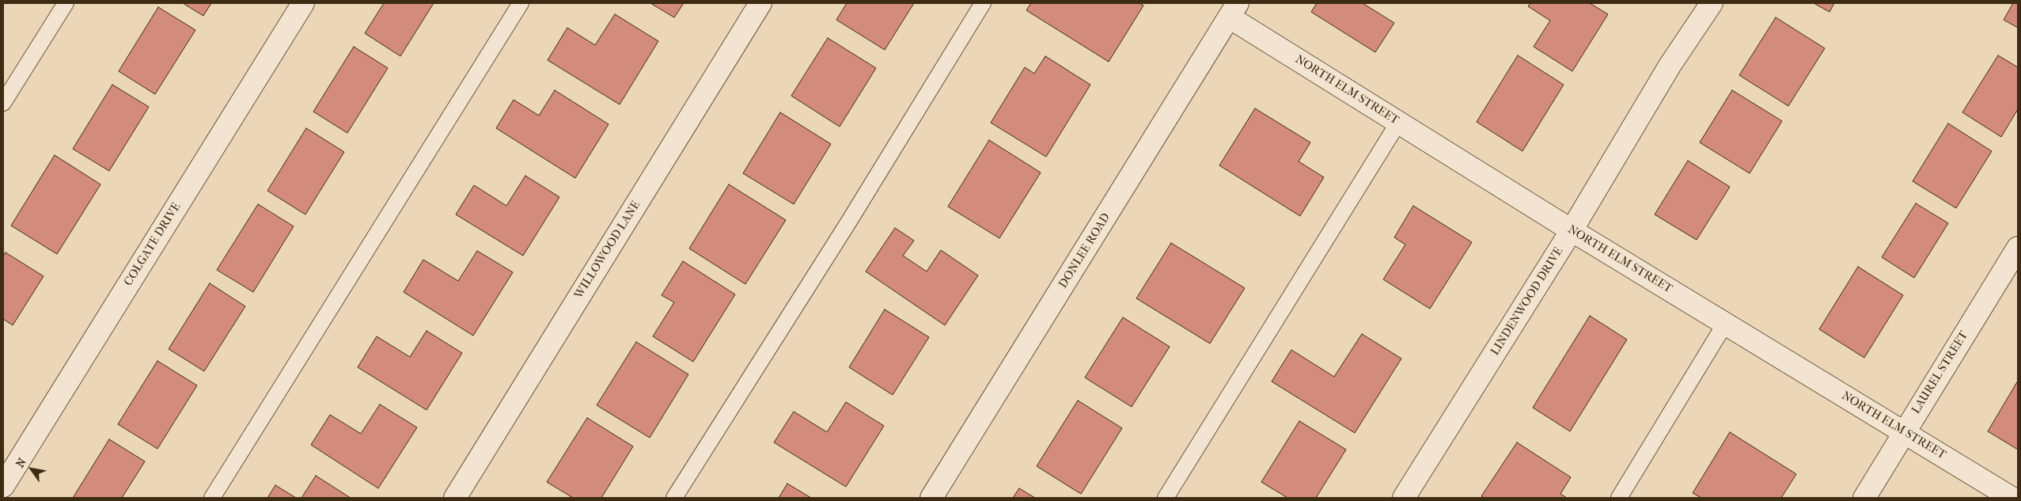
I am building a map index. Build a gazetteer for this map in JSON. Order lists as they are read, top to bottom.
{
  "streets": {
    "street": [
      "NORTH ELM STREET",
      "COLGATE DRIVE",
      "WILLOWOOD LANE",
      "DONLEE ROAD",
      "LINDENWOOD DRIVE",
      "LAUREL STREET"
    ]
  },
  "crossings": [
    ["NORTH ELM STREET", "DONLEE ROAD"],
    ["NORTH ELM STREET", "LINDENWOOD DRIVE"],
    ["NORTH ELM STREET", "LAUREL STREET"]
  ],
  "north": "top left"
}
